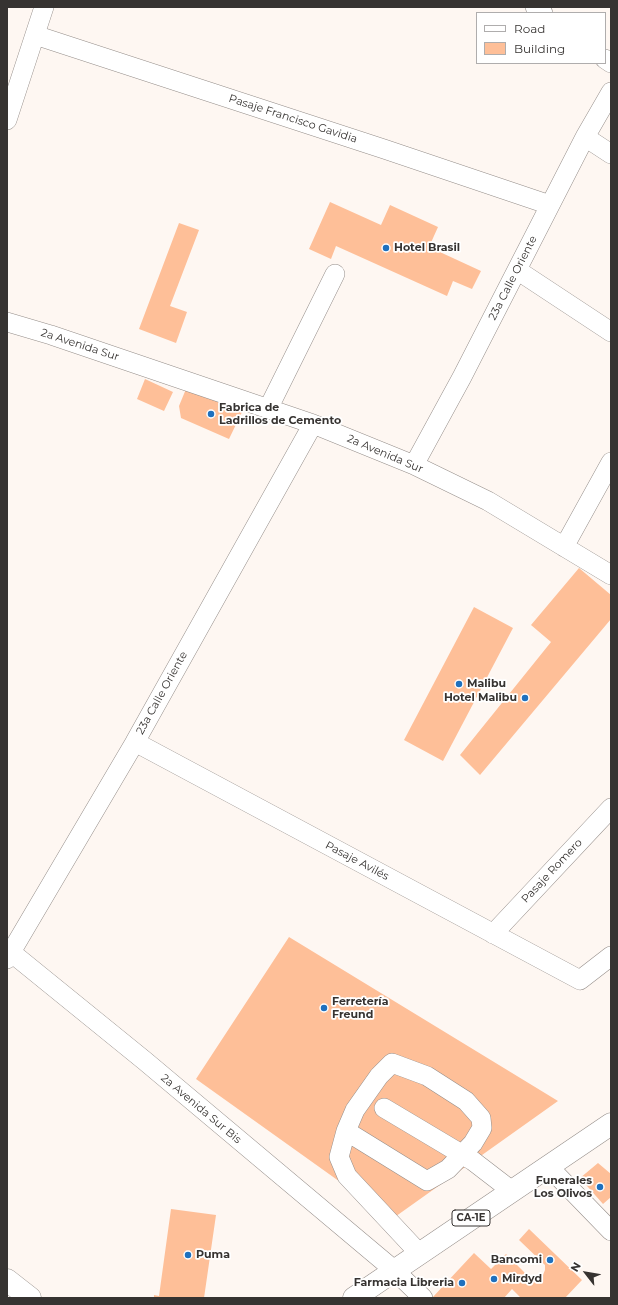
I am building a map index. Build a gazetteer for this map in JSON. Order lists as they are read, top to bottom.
{
  "streets": {
    "main road": ["CA-1E"],
    "street": [
      "Pasaje Francisco Gavidia",
      "23a Calle Oriente",
      "2a Avenida Sur",
      "Pasaje Avilés",
      "Pasaje Romero",
      "2a Avenida Sur Bis"
    ]
  },
  "crossings": [
    ["Pasaje Francisco Gavidia", "23a Calle Oriente"],
    ["23a Calle Oriente", "2a Avenida Sur"],
    ["23a Calle Oriente", "Pasaje Avilés"],
    ["23a Calle Oriente", "2a Avenida Sur Bis"],
    ["Pasaje Avilés", "Pasaje Romero"],
    ["2a Avenida Sur Bis", "CA-1E"]
  ],
  "places": [
    "Hotel Brasil",
    "Fabrica de Ladrillos de Cemento",
    "Malibu",
    "Hotel Malibu",
    "Ferretería Freund",
    "Funerales Los Olivos",
    "Puma",
    "Bancomi",
    "Mirdyd",
    "Farmacia Libreria"
  ],
  "legend": ["Road", "Building"],
  "north": "top left"
}
